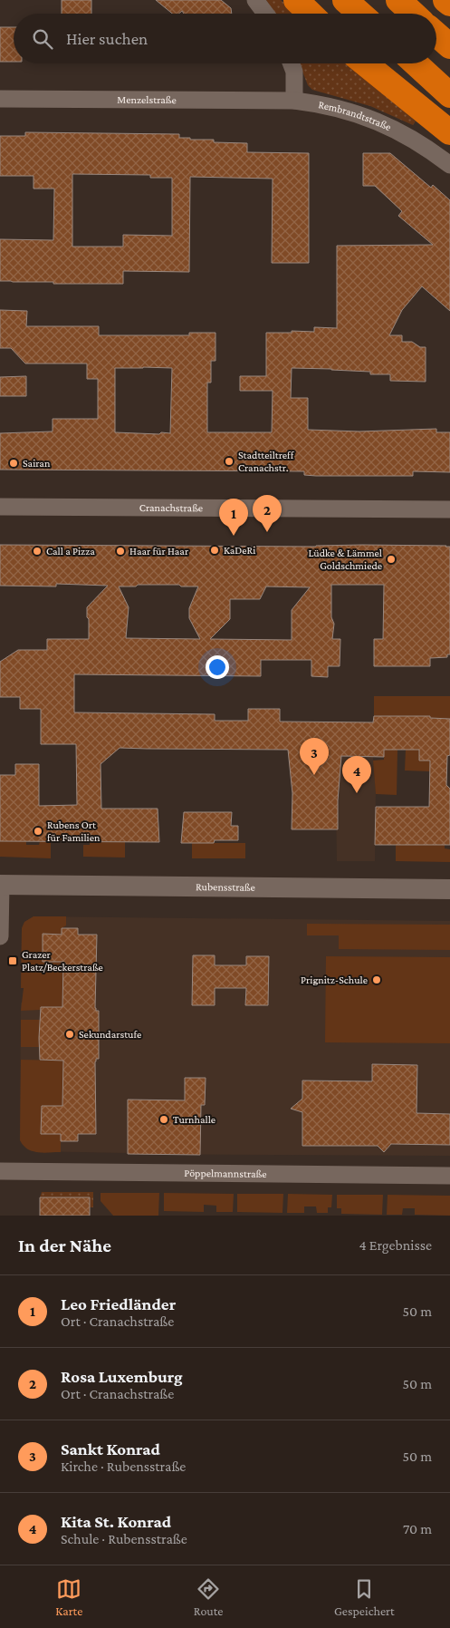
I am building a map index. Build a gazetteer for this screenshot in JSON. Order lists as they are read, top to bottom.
{
  "streets": {
    "street": [
      "Menzelstraße",
      "Rembrandtstraße",
      "Cranachstraße",
      "Rubensstraße",
      "Pöppelmannstraße"
    ]
  },
  "crossings": [
    ["Menzelstraße", "Rembrandtstraße"]
  ],
  "places": {
    "other": [
      "Stadtteiltreff Cranachstr.",
      "Sairan",
      "KaDeRi",
      "Call a Pizza",
      "Haar für Haar",
      "Lüdke & Lämmel Goldschmiede",
      "Rubens Ort für Familien",
      "Prignitz-Schule",
      "Sekundarstufe",
      "Turnhalle"
    ],
    "transit": ["Grazer Platz/Beckerstraße"]
  },
  "page": {
    "search": "Hier suchen",
    "pins": [
      "2",
      "1",
      "3",
      "4"
    ],
    "heading": ["In der Nähe", "4 Ergebnisse"],
    "list": [
      {
        "mark": "1",
        "name": "Leo Friedländer",
        "note": "Ort · Cranachstraße",
        "value": "50 m"
      },
      {
        "mark": "2",
        "name": "Rosa Luxemburg",
        "note": "Ort · Cranachstraße",
        "value": "50 m"
      },
      {
        "mark": "3",
        "name": "Sankt Konrad",
        "note": "Kirche · Rubensstraße",
        "value": "50 m"
      },
      {
        "mark": "4",
        "name": "Kita St. Konrad",
        "note": "Schule · Rubensstraße",
        "value": "70 m"
      }
    ],
    "nav": ["Karte", "Route", "Gespeichert"]
  }
}
